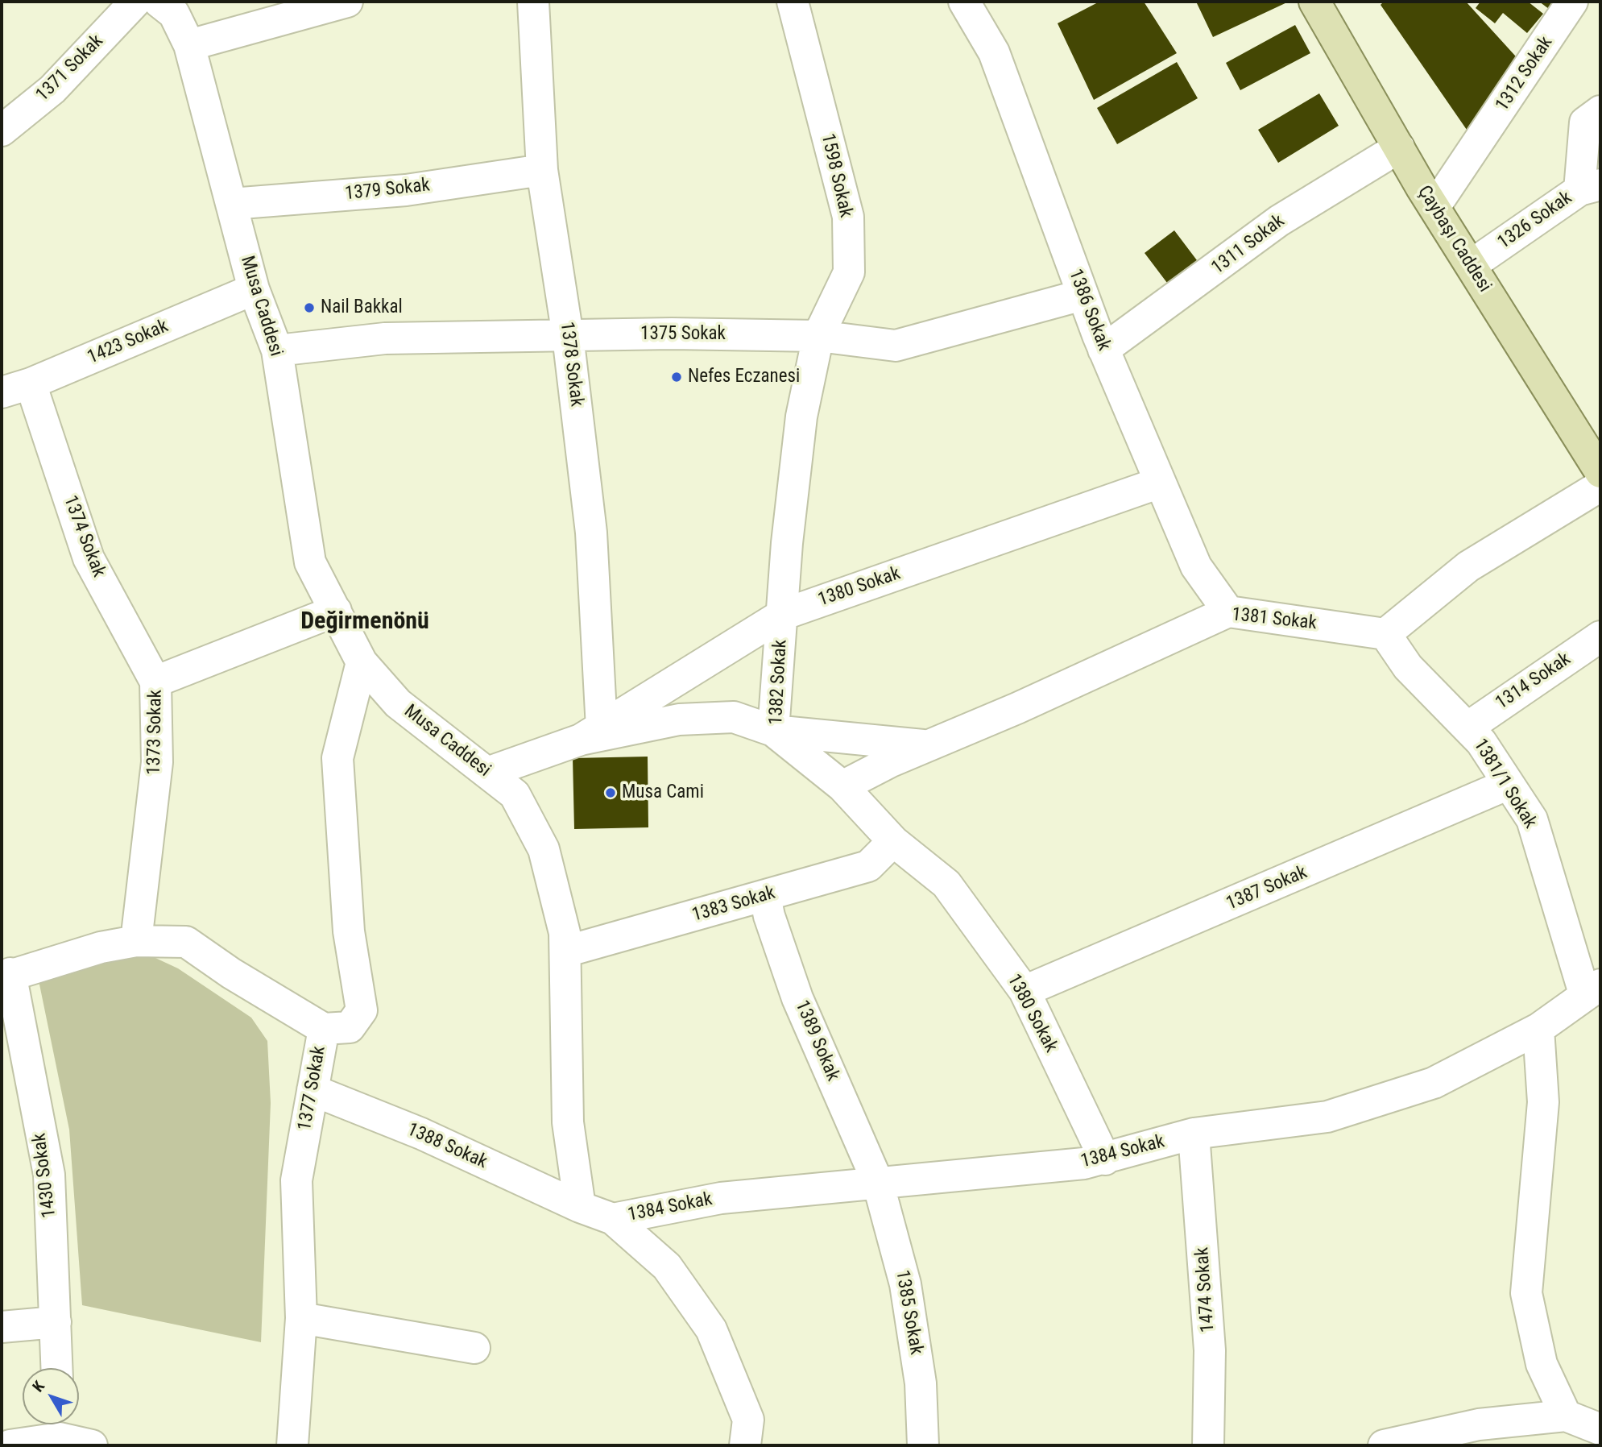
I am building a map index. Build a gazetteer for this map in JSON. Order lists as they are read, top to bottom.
{
  "streets": {
    "main road": ["Çaybaşı Caddesi"],
    "street": [
      "1371 Sokak",
      "1312 Sokak",
      "1598 Sokak",
      "1379 Sokak",
      "1326 Sokak",
      "1311 Sokak",
      "Musa Caddesi",
      "1386 Sokak",
      "1375 Sokak",
      "1423 Sokak",
      "1378 Sokak",
      "1374 Sokak",
      "1380 Sokak",
      "1381 Sokak",
      "1314 Sokak",
      "1382 Sokak",
      "1373 Sokak",
      "1381/1 Sokak",
      "1387 Sokak",
      "1383 Sokak",
      "1389 Sokak",
      "1377 Sokak",
      "1388 Sokak",
      "1384 Sokak",
      "1430 Sokak",
      "1474 Sokak",
      "1385 Sokak"
    ]
  },
  "crossings": [
    ["1312 Sokak", "Çaybaşı Caddesi"],
    ["1598 Sokak", "1375 Sokak"],
    ["1598 Sokak", "1380 Sokak"],
    ["1598 Sokak", "1382 Sokak"],
    ["1379 Sokak", "Musa Caddesi"],
    ["1379 Sokak", "1378 Sokak"],
    ["1326 Sokak", "Çaybaşı Caddesi"],
    ["Çaybaşı Caddesi", "1311 Sokak"],
    ["1311 Sokak", "1386 Sokak"],
    ["Musa Caddesi", "1375 Sokak"],
    ["Musa Caddesi", "1423 Sokak"],
    ["Musa Caddesi", "1380 Sokak"],
    ["Musa Caddesi", "1373 Sokak"],
    ["Musa Caddesi", "1383 Sokak"],
    ["Musa Caddesi", "1377 Sokak"],
    ["Musa Caddesi", "1388 Sokak"],
    ["1386 Sokak", "1375 Sokak"],
    ["1386 Sokak", "1380 Sokak"],
    ["1386 Sokak", "1381 Sokak"],
    ["1375 Sokak", "1378 Sokak"],
    ["1423 Sokak", "1374 Sokak"],
    ["1378 Sokak", "1380 Sokak"],
    ["1374 Sokak", "1373 Sokak"],
    ["1380 Sokak", "1381 Sokak"],
    ["1380 Sokak", "1382 Sokak"],
    ["1380 Sokak", "1387 Sokak"],
    ["1380 Sokak", "1383 Sokak"],
    ["1380 Sokak", "1384 Sokak"],
    ["1381 Sokak", "1382 Sokak"],
    ["1381 Sokak", "1381/1 Sokak"],
    ["1314 Sokak", "1381/1 Sokak"],
    ["1381/1 Sokak", "1387 Sokak"],
    ["1381/1 Sokak", "1384 Sokak"],
    ["1383 Sokak", "1389 Sokak"],
    ["1389 Sokak", "1384 Sokak"],
    ["1389 Sokak", "1385 Sokak"],
    ["1377 Sokak", "1388 Sokak"],
    ["1384 Sokak", "1474 Sokak"],
    ["1384 Sokak", "1385 Sokak"]
  ],
  "districts": ["Değirmenönü"],
  "places": ["Nail Bakkal", "Nefes Eczanesi", "Musa Cami"],
  "north": "top left"
}
